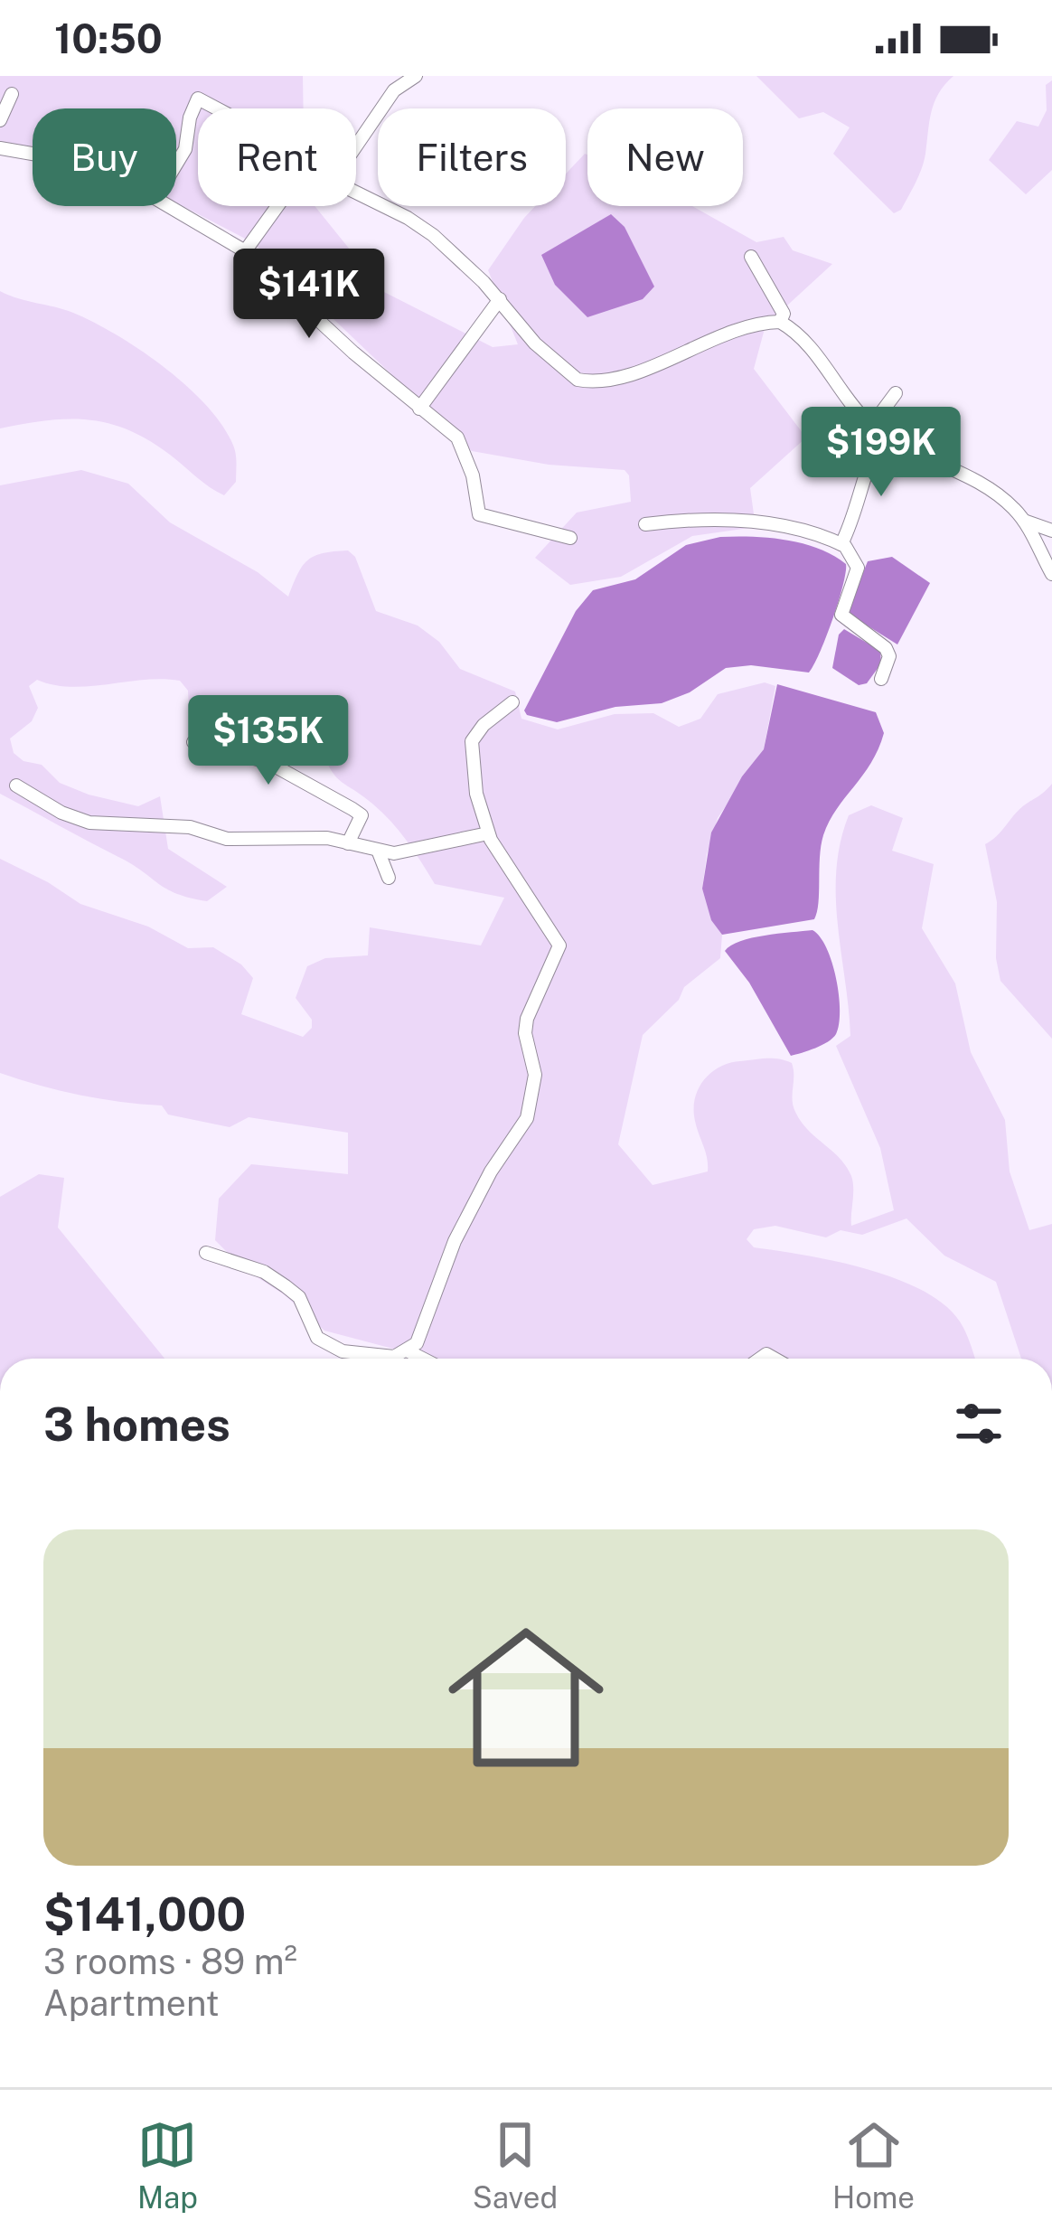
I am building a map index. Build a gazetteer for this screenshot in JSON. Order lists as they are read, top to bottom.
{
  "page": {
    "status": "10:50",
    "chip": [
      "Buy",
      "Rent",
      "Filters",
      "New"
    ],
    "price": ["$141K", "$199K", "$135K"],
    "heading": "3 homes",
    "list": [
      {
        "name": "$141,000",
        "note": "3 rooms · 89 m² · Apartment"
      }
    ],
    "tabs": ["Map", "Saved", "Home"]
  }
}
